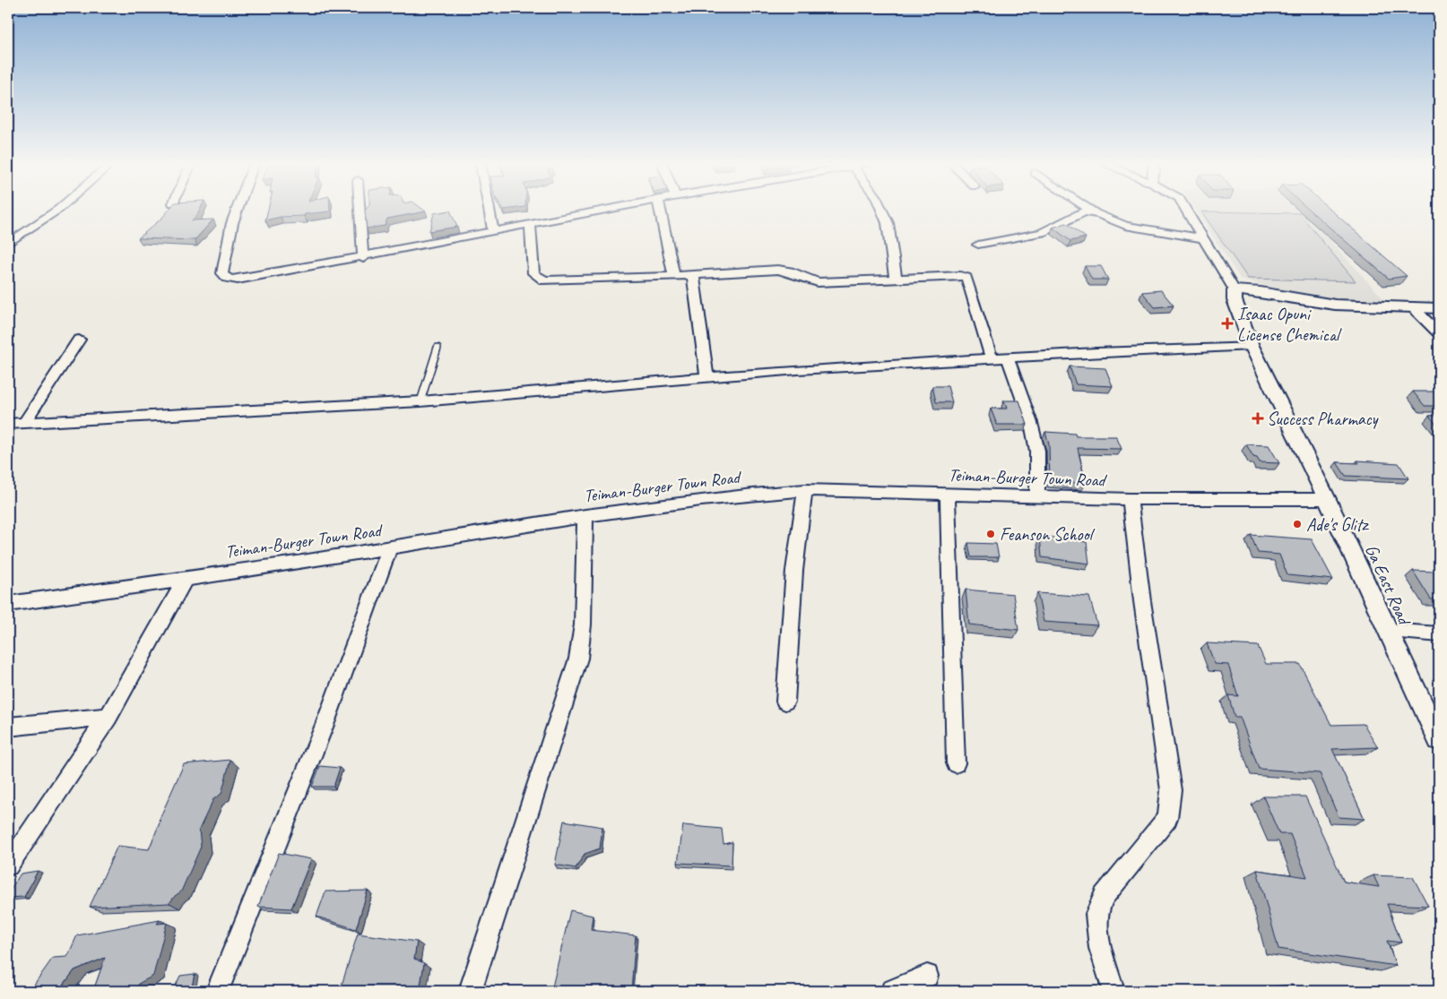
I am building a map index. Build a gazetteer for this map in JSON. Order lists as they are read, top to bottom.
{
  "streets": {
    "street": ["Teiman-Burger Town Road", "Ga East Road"]
  },
  "crossings": [
    ["Teiman-Burger Town Road", "Ga East Road"]
  ],
  "places": {
    "health": ["Isaac Opuni License Chemical", "Success Pharmacy"],
    "other": ["Ade's Glitz", "Feanson School"]
  }
}
